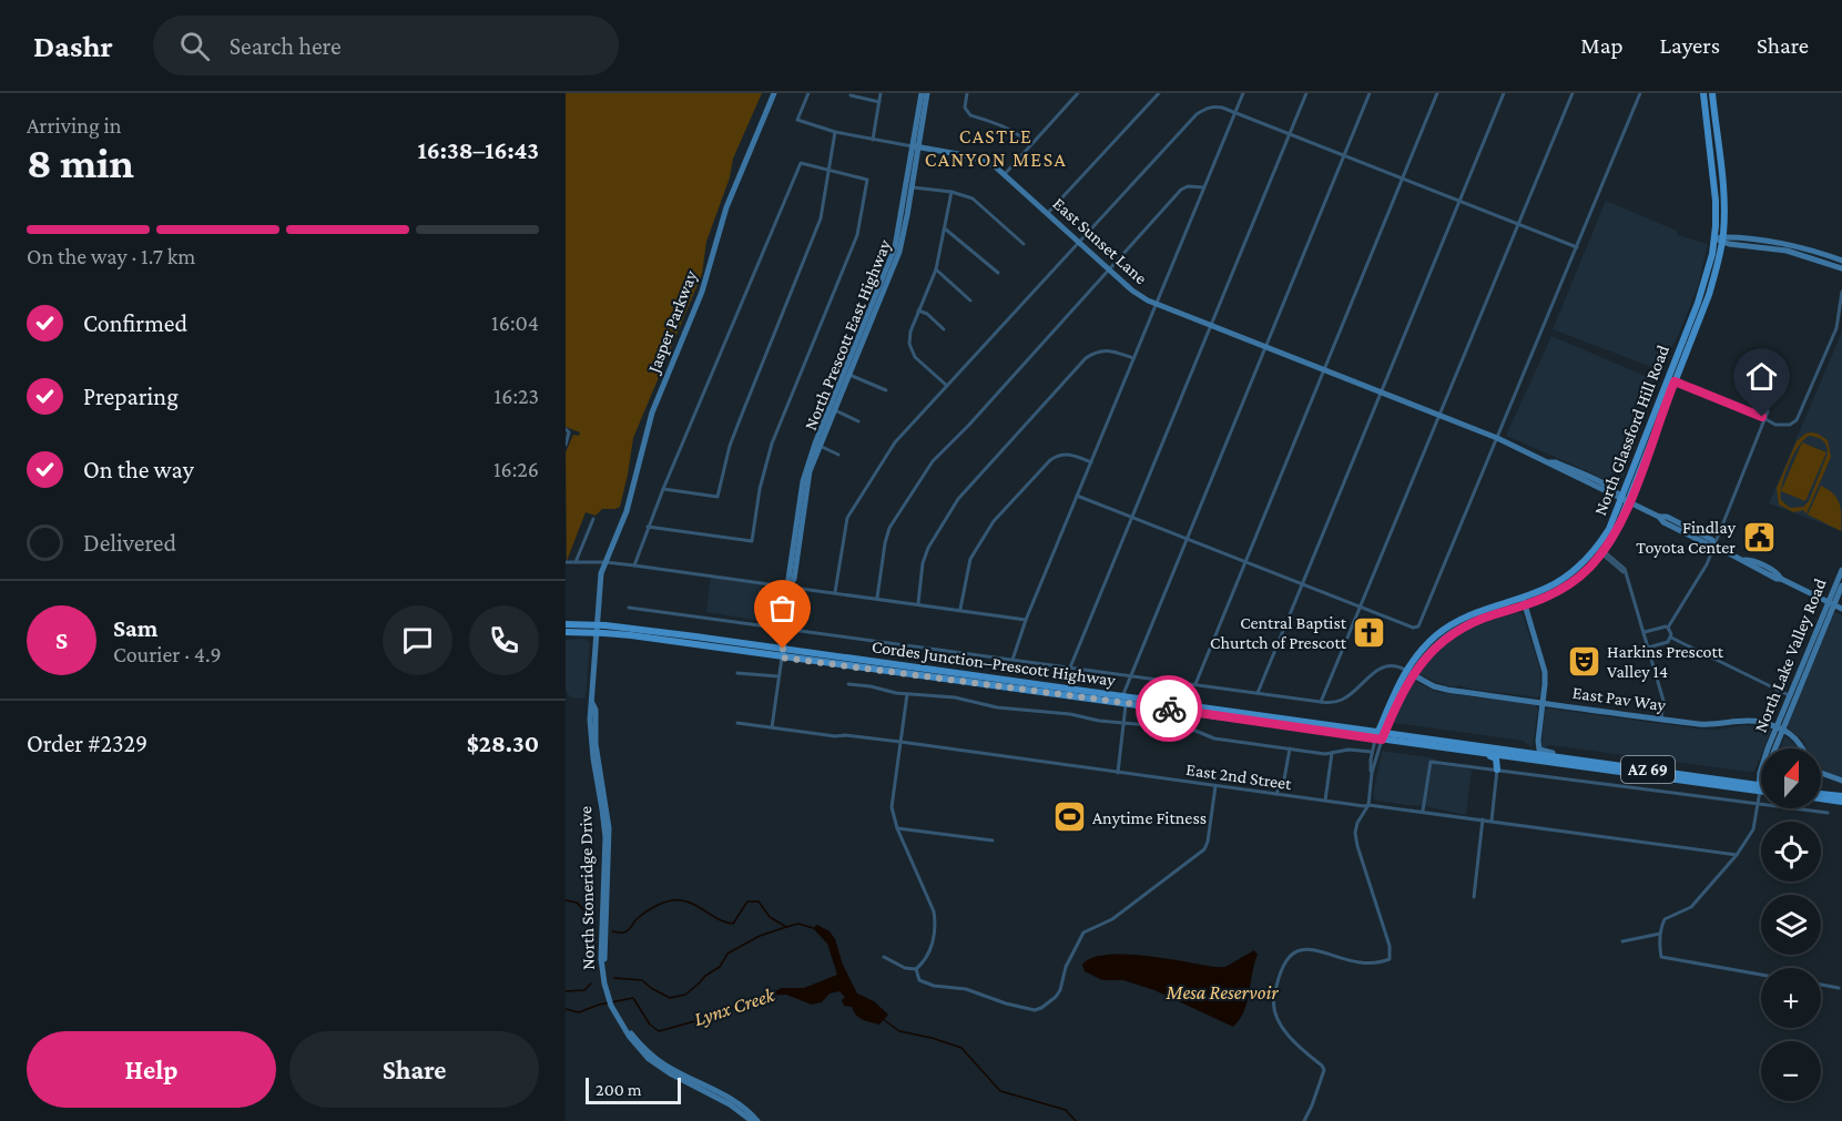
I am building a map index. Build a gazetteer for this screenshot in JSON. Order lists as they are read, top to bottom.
{
  "streets": {
    "main road": ["North Glassford Hill Road", "Cordes Junction–Prescott Highway", "AZ 69"],
    "street": [
      "East Sunset Lane",
      "Jasper Parkway",
      "North Prescott East Highway",
      "North Lake Valley Road",
      "East Pav Way",
      "East 2nd Street",
      "North Stoneridge Drive"
    ]
  },
  "crossings": [
    ["East Sunset Lane", "North Prescott East Highway"],
    ["East Sunset Lane", "North Glassford Hill Road"],
    ["East Sunset Lane", "North Lake Valley Road"],
    ["Jasper Parkway", "North Stoneridge Drive"],
    ["North Prescott East Highway", "Cordes Junction–Prescott Highway"],
    ["North Prescott East Highway", "East 2nd Street"],
    ["North Glassford Hill Road", "East Pav Way"],
    ["North Lake Valley Road", "Cordes Junction–Prescott Highway"],
    ["North Lake Valley Road", "East Pav Way"],
    ["North Lake Valley Road", "East 2nd Street"],
    ["Cordes Junction–Prescott Highway", "North Stoneridge Drive"]
  ],
  "districts": ["CASTLE CANYON MESA"],
  "water": ["Mesa Reservoir", "Lynx Creek"],
  "places": {
    "public building": ["Findlay Toyota Center"],
    "church": ["Central Baptist Churtch of Prescott"],
    "theatre": ["Harkins Prescott Valley 14"],
    "sports": ["Anytime Fitness"]
  },
  "scale_bar": "200 m",
  "north": "top",
  "page": {
    "header": "Dashr",
    "search": "Search here",
    "nav": ["Map", "Layers", "Share"],
    "heading": ["8 min", "Arriving in", "16:38–16:43"],
    "panel": [
      "Sam",
      "Courier · 4.9",
      "Order #2329",
      "$28.30"
    ],
    "bar": "On the way · 1.7 km",
    "list": [
      ["Confirmed", "16:04"],
      ["Preparing", "16:23"],
      ["On the way", "16:26"],
      "Delivered"
    ],
    "round": "S",
    "map_buttons": ["+", "−"],
    "buttons": ["Help", "Share"],
    "scale": "200 m"
  }
}
